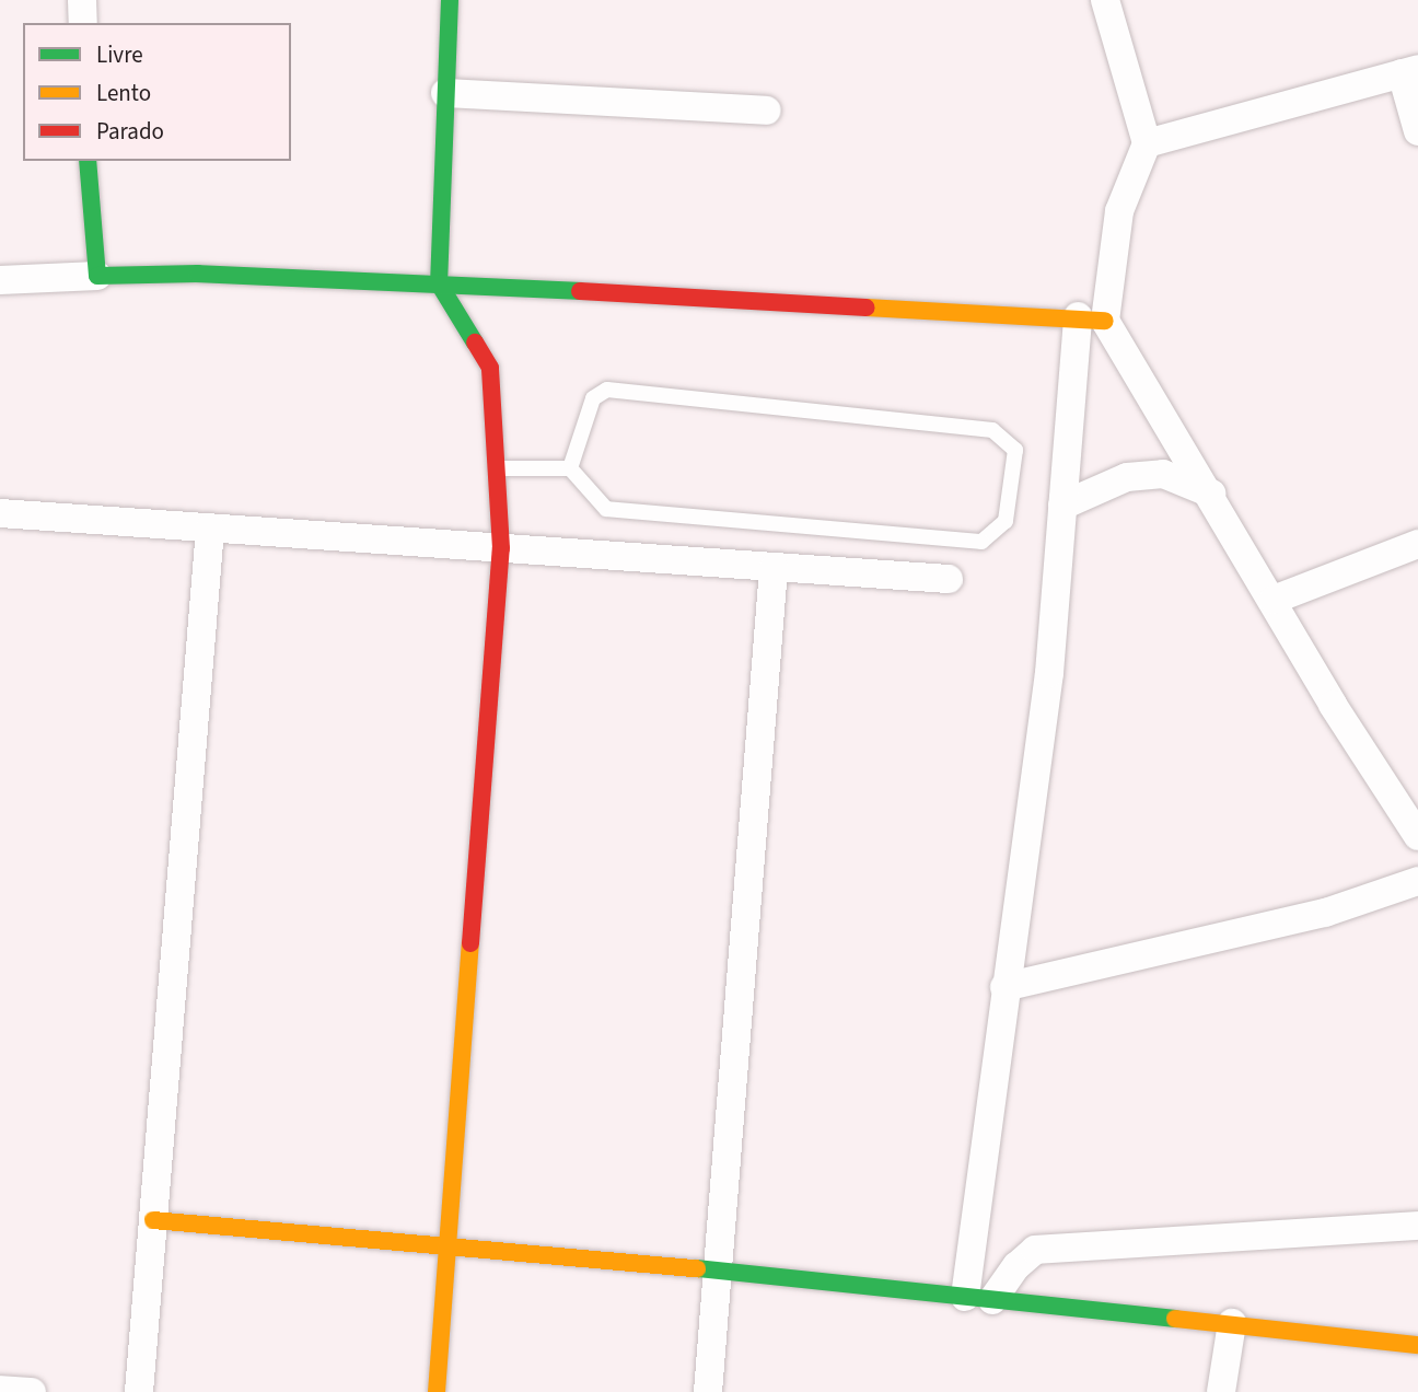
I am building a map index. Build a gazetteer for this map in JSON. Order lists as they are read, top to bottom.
{
  "legend": ["Livre", "Lento", "Parado"]
}
